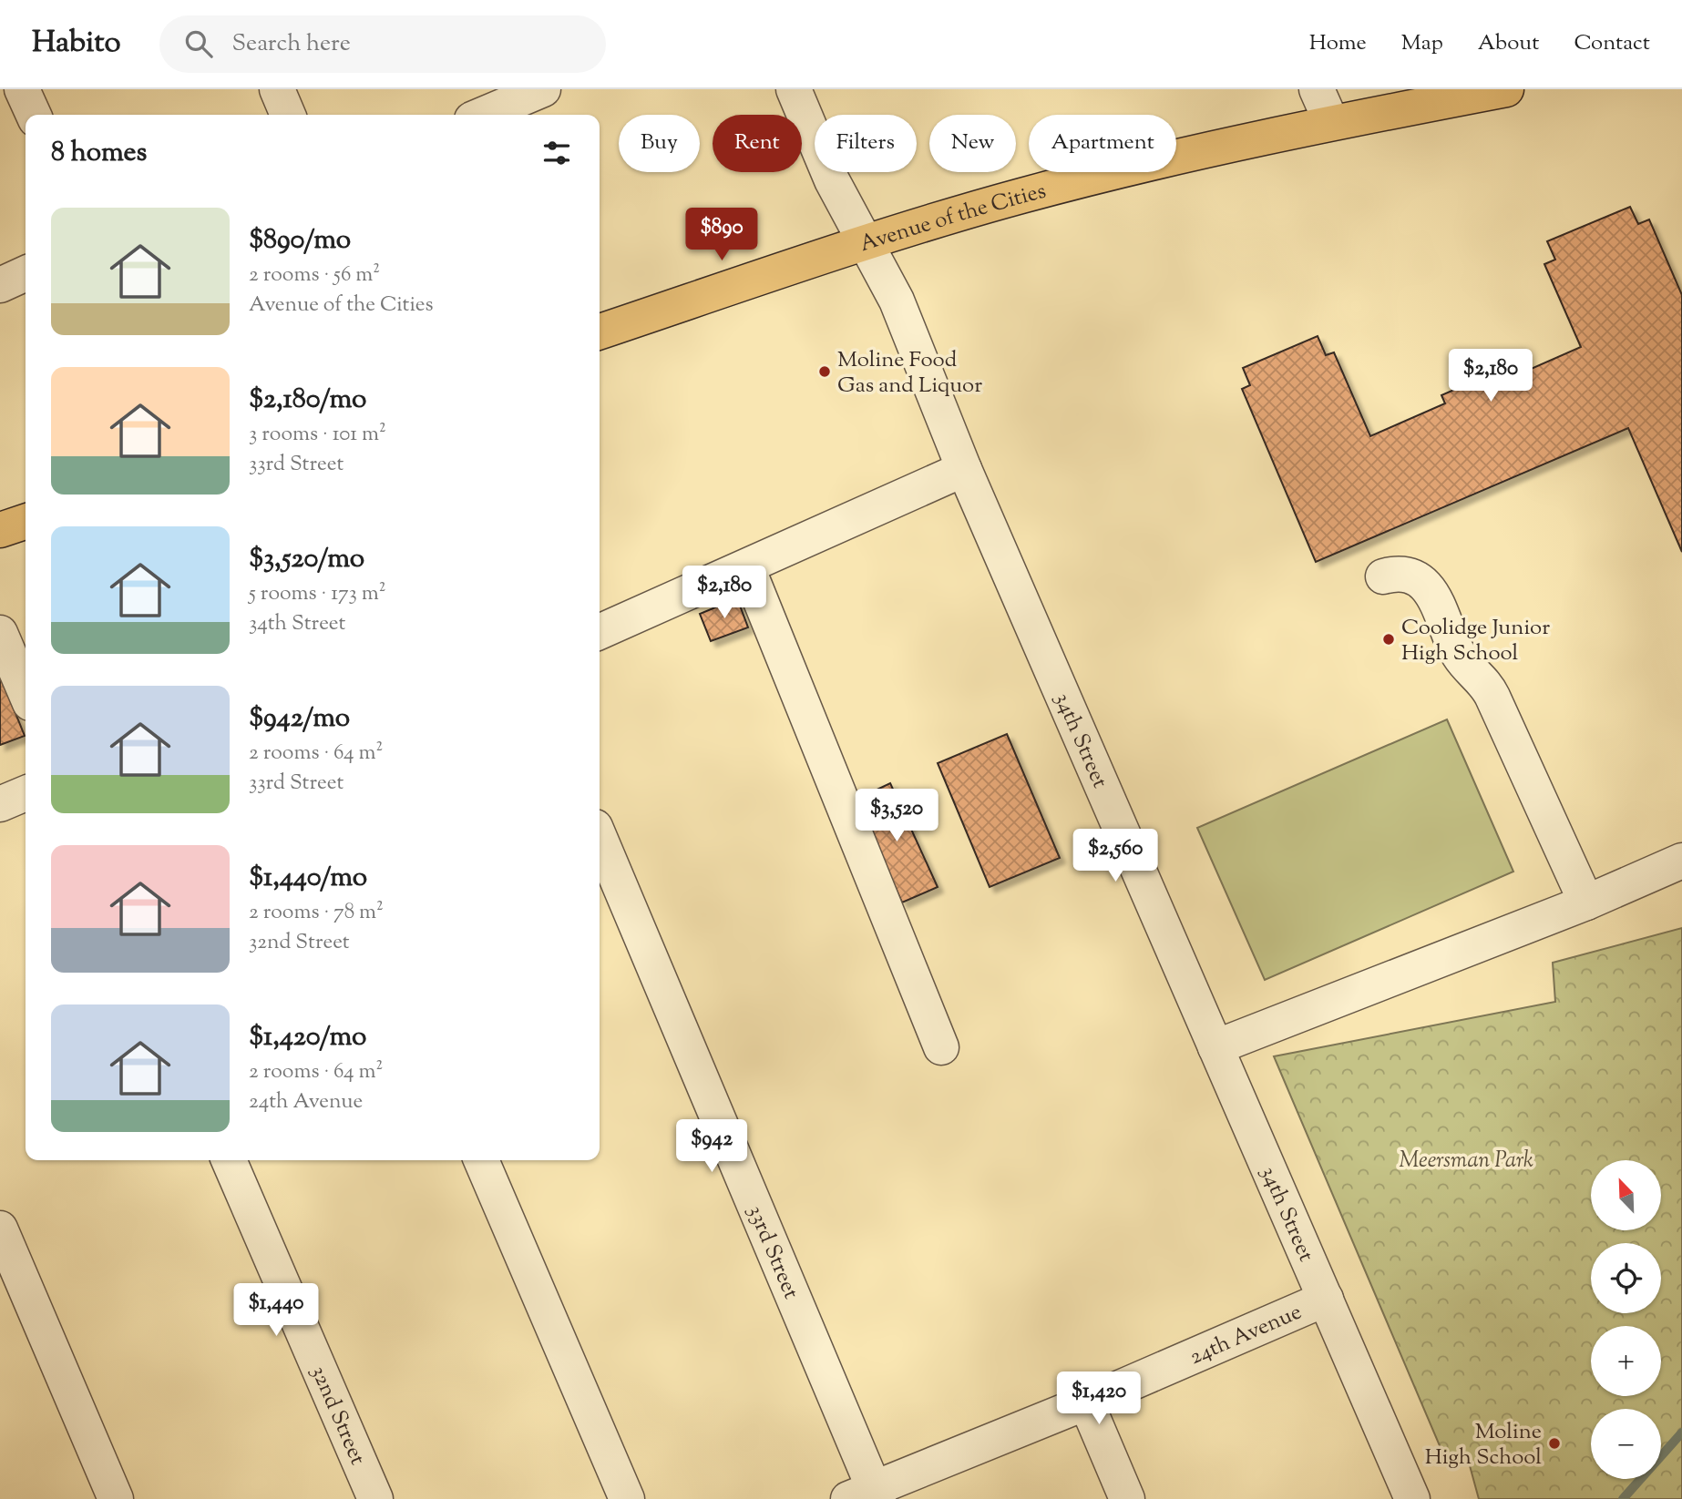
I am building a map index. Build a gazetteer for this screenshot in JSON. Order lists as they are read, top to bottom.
{
  "streets": {
    "main road": ["Avenue of the Cities"],
    "street": [
      "34th Street",
      "33rd Street",
      "24th Avenue",
      "32nd Street"
    ]
  },
  "crossings": [
    ["Avenue of the Cities", "34th Street"],
    ["34th Street", "24th Avenue"],
    ["33rd Street", "24th Avenue"]
  ],
  "parks": ["Meersman Park"],
  "places": ["Moline Food Gas and Liquor", "Coolidge Junior High School", "Moline High School"],
  "north": "top left",
  "page": {
    "header": "Habito",
    "search": "Search here",
    "nav": [
      "Home",
      "Map",
      "About",
      "Contact"
    ],
    "chip": [
      "Buy",
      "Rent",
      "Filters",
      "New",
      "Apartment"
    ],
    "heading": "8 homes",
    "list": [
      {
        "name": "$890/mo",
        "note": "2 rooms · 56 m² · Avenue of the Cities"
      },
      {
        "name": "$2,180/mo",
        "note": "3 rooms · 101 m² · 33rd Street"
      },
      {
        "name": "$3,520/mo",
        "note": "5 rooms · 173 m² · 34th Street"
      },
      {
        "name": "$942/mo",
        "note": "2 rooms · 64 m² · 33rd Street"
      },
      {
        "name": "$1,440/mo",
        "note": "2 rooms · 78 m² · 32nd Street"
      },
      {
        "name": "$1,420/mo",
        "note": "2 rooms · 64 m² · 24th Avenue"
      }
    ],
    "price": [
      "$890",
      "$2,180",
      "$2,180",
      "$3,520",
      "$2,560",
      "$942",
      "$1,440",
      "$1,420"
    ],
    "map_buttons": ["+", "−"]
  }
}
